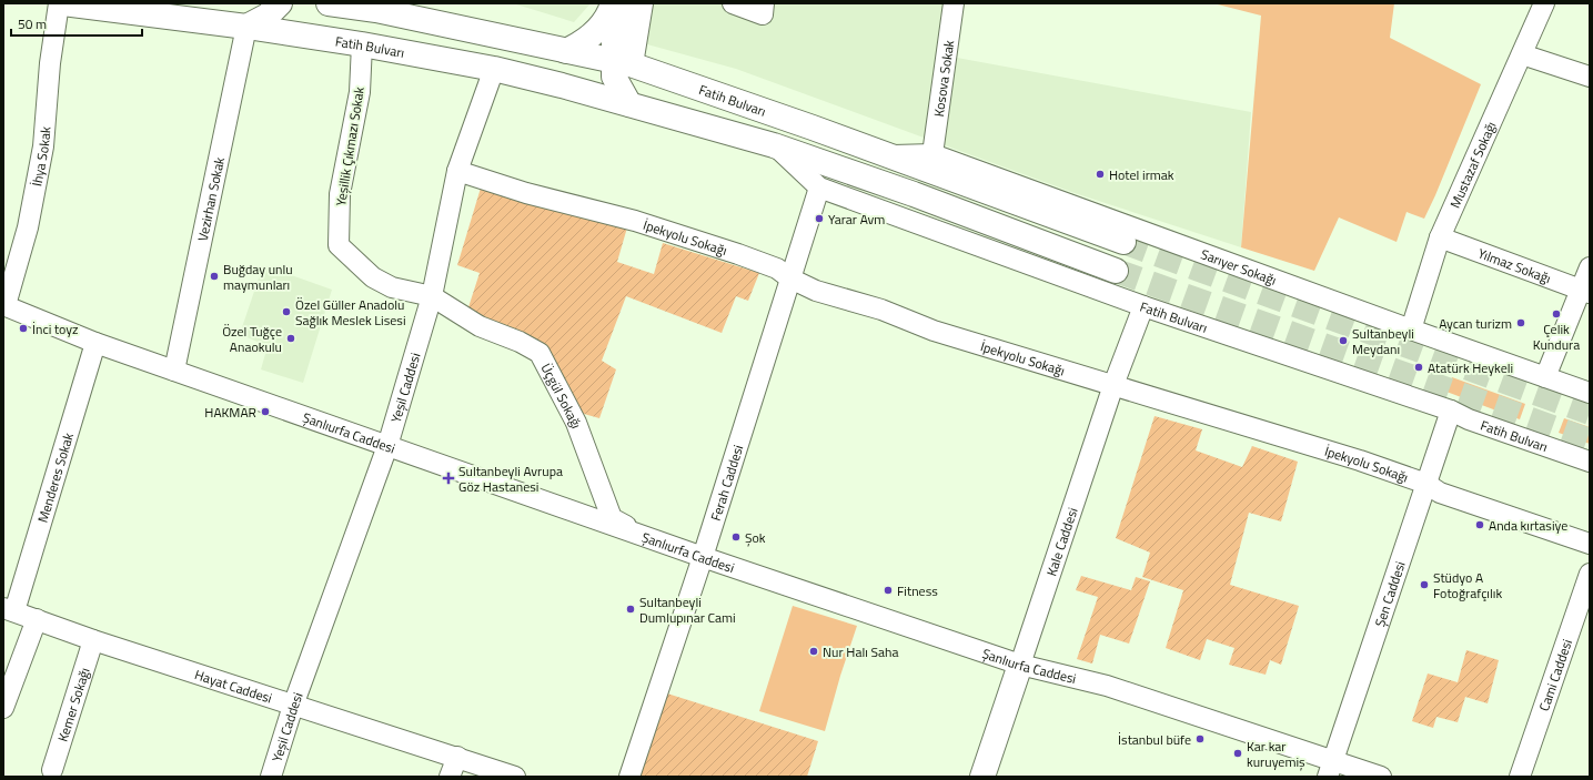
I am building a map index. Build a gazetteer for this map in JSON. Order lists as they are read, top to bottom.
{
  "streets": {
    "main road": ["Fatih Bulvarı", "Kale Caddesi"],
    "street": [
      "Kosova Sokak",
      "Yeşillik Çıkmazı Sokak",
      "İhya Sokak",
      "Mustazaf Sokağı",
      "Vezirhan Sokak",
      "İpekyolu Sokağı",
      "Yılmaz Sokağı",
      "Sarıyer Sokağı",
      "Yeşil Caddesi",
      "Üçgül Sokağı",
      "Şanlıurfa Caddesi",
      "Menderes Sokak",
      "Ferah Caddesi",
      "Şen Caddesi",
      "Cami Caddesi",
      "Hayat Caddesi",
      "Kemer Sokağı"
    ]
  },
  "crossings": [
    ["Fatih Bulvarı", "Yeşillik Çıkmazı Sokak"],
    ["Fatih Bulvarı", "Vezirhan Sokak"],
    ["Fatih Bulvarı", "Sarıyer Sokağı"],
    ["Fatih Bulvarı", "Yeşil Caddesi"],
    ["Fatih Bulvarı", "Ferah Caddesi"],
    ["Fatih Bulvarı", "Kale Caddesi"],
    ["Fatih Bulvarı", "Şen Caddesi"],
    ["Kosova Sokak", "Sarıyer Sokağı"],
    ["Yeşillik Çıkmazı Sokak", "Yeşil Caddesi"],
    ["Yeşillik Çıkmazı Sokak", "Üçgül Sokağı"],
    ["İhya Sokak", "Şanlıurfa Caddesi"],
    ["Mustazaf Sokağı", "Yılmaz Sokağı"],
    ["Mustazaf Sokağı", "Sarıyer Sokağı"],
    ["Vezirhan Sokak", "Şanlıurfa Caddesi"],
    ["İpekyolu Sokağı", "Yeşil Caddesi"],
    ["İpekyolu Sokağı", "Ferah Caddesi"],
    ["İpekyolu Sokağı", "Kale Caddesi"],
    ["İpekyolu Sokağı", "Şen Caddesi"],
    ["Yeşil Caddesi", "Üçgül Sokağı"],
    ["Yeşil Caddesi", "Şanlıurfa Caddesi"],
    ["Yeşil Caddesi", "Hayat Caddesi"],
    ["Üçgül Sokağı", "Şanlıurfa Caddesi"],
    ["Şanlıurfa Caddesi", "Menderes Sokak"],
    ["Şanlıurfa Caddesi", "Ferah Caddesi"],
    ["Şanlıurfa Caddesi", "Kale Caddesi"],
    ["Şanlıurfa Caddesi", "Şen Caddesi"],
    ["Menderes Sokak", "Hayat Caddesi"],
    ["Hayat Caddesi", "Kemer Sokağı"]
  ],
  "places": {
    "other": [
      "Hotel irmak",
      "Yarar Avm",
      "Buğday unlu maymunları",
      "Özel Güller Anadolu Sağlık Meslek Lisesi",
      "Çelik Kundura",
      "Aycan turizm",
      "İnci toyz",
      "Özel Tuğçe Anaokulu",
      "Sultanbeyli Meydanı",
      "Atatürk Heykeli",
      "HAKMAR",
      "Anda kırtasiye",
      "Şok",
      "Stüdyo A Fotoğrafçılık",
      "Fitness",
      "Sultanbeyli Dumlupınar Cami",
      "Nur Halı Saha",
      "İstanbul büfe",
      "Kar kar kuruyemiş"
    ],
    "health": ["Sultanbeyli Avrupa Göz Hastanesi"]
  },
  "scale_bar": "50 m"
}
